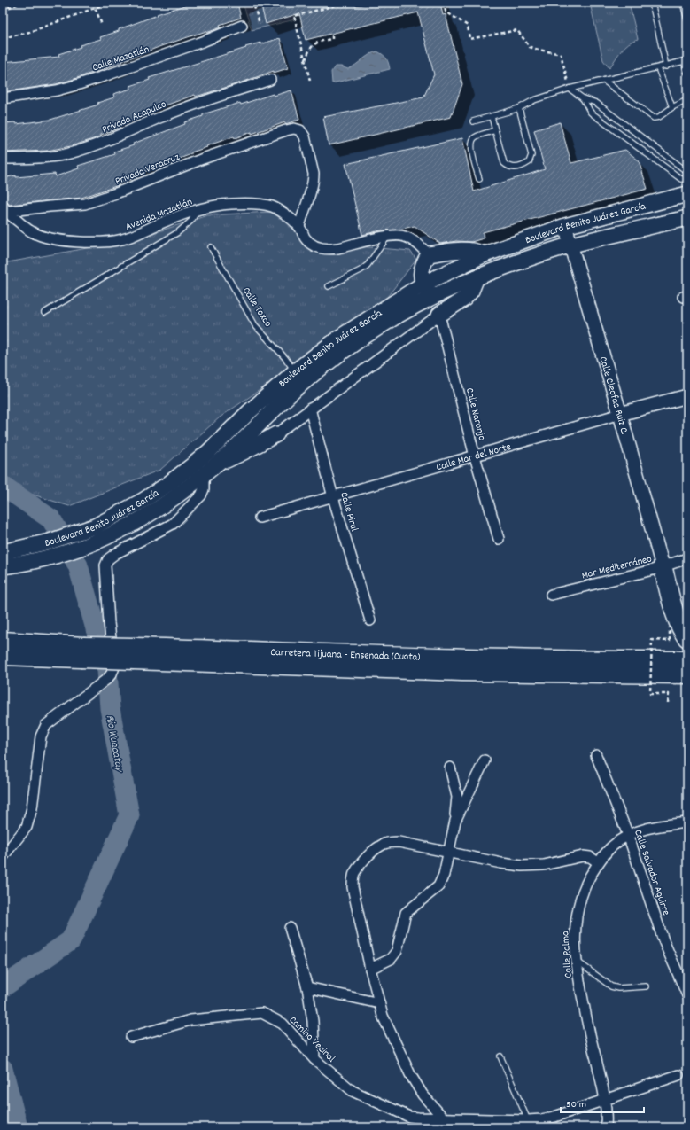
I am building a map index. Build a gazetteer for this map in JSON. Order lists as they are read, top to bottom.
{
  "streets": {
    "highway": ["Carretera Tijuana - Ensenada (Cuota)"],
    "main road": ["Boulevard Benito Juárez García", "Calle Cleofas Ruiz C.", "Calle Mar del Norte"],
    "street": [
      "Calle Mazatlán",
      "Privada Acapulco",
      "Privada Veracruz",
      "Avenida Mazatlán",
      "Calle Naranjo",
      "Calle Pirul",
      "Mar Mediterráneo",
      "Calle Salvador Aguirre",
      "Calle Palma",
      "Camino Vecinal"
    ],
    "lane": ["Calle Taxco"]
  },
  "crossings": [
    ["Privada Veracruz", "Avenida Mazatlán"],
    ["Boulevard Benito Juárez García", "Calle Taxco"],
    ["Boulevard Benito Juárez García", "Calle Cleofas Ruiz C."],
    ["Calle Cleofas Ruiz C.", "Calle Mar del Norte"],
    ["Calle Cleofas Ruiz C.", "Mar Mediterráneo"],
    ["Calle Naranjo", "Calle Mar del Norte"],
    ["Calle Mar del Norte", "Calle Pirul"],
    ["Calle Salvador Aguirre", "Calle Palma"],
    ["Calle Palma", "Camino Vecinal"]
  ],
  "water": ["Rio Wuacatay"],
  "scale_bar": "50 m"
}
